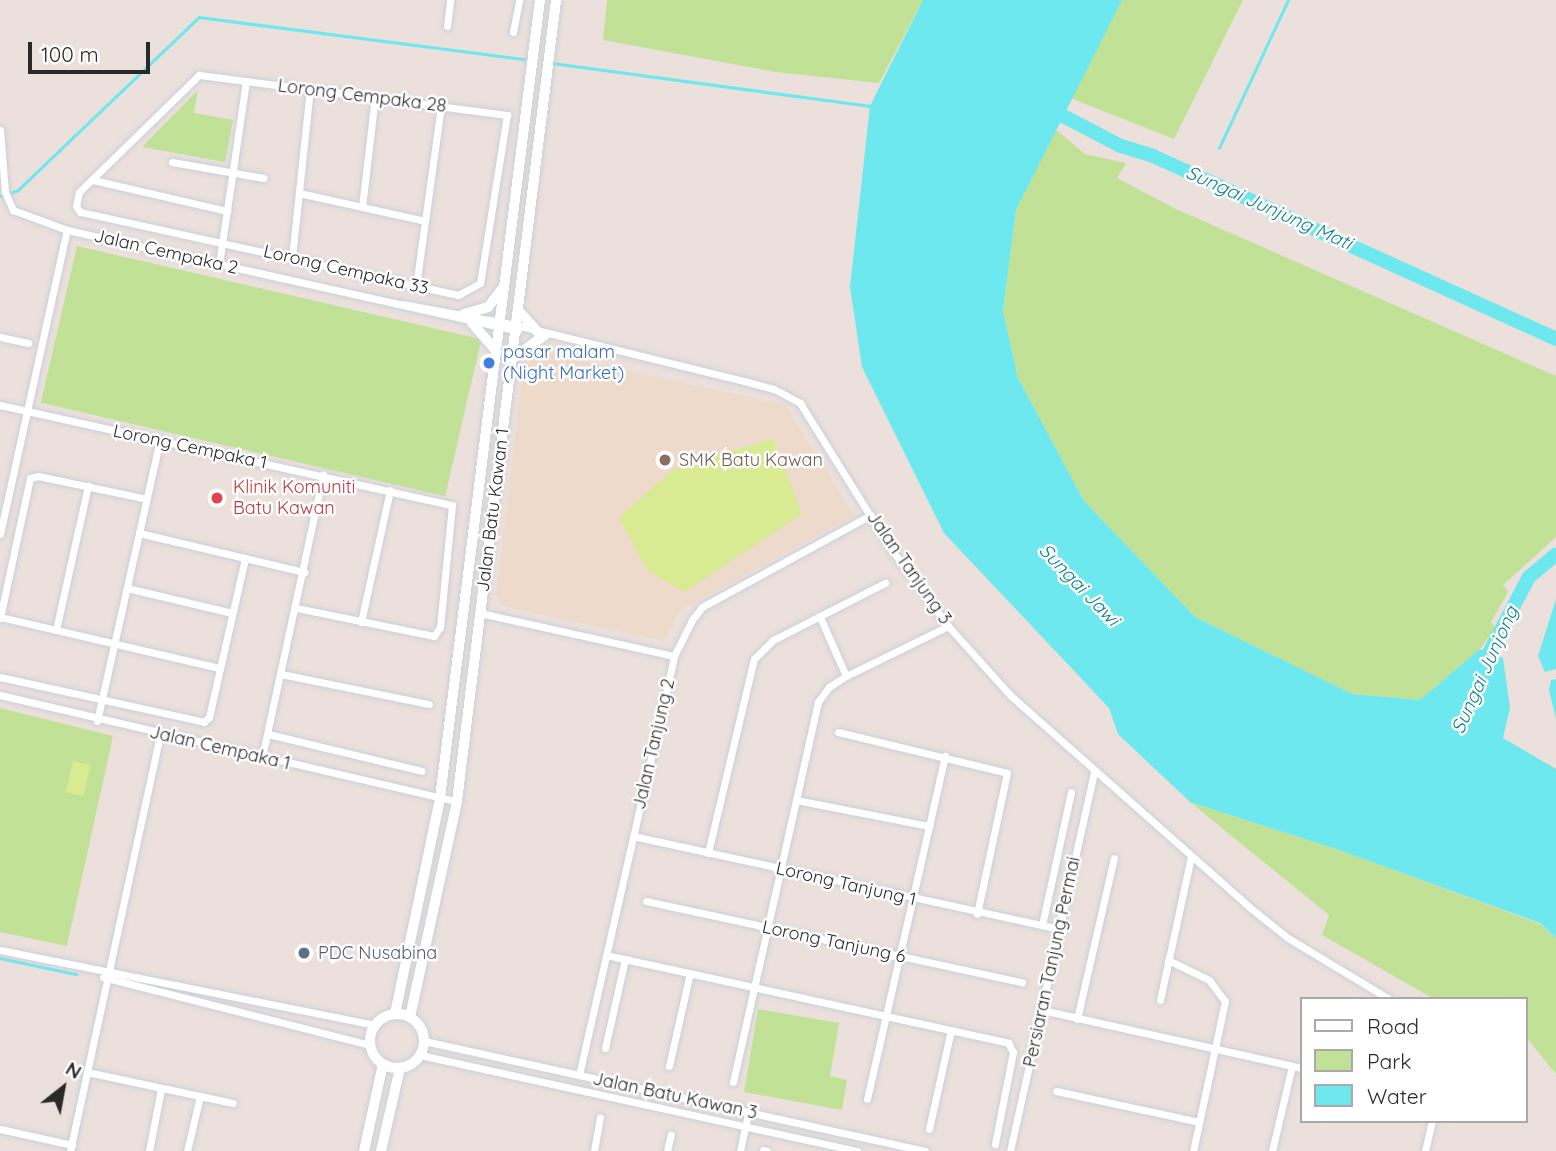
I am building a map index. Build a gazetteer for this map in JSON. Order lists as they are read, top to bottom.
{
  "streets": {
    "street": [
      "Lorong Cempaka 28",
      "Jalan Cempaka 2",
      "Lorong Cempaka 33",
      "Lorong Cempaka 1",
      "Jalan Batu Kawan 1",
      "Jalan Tanjung 3",
      "Jalan Tanjung 2",
      "Jalan Cempaka 1",
      "Lorong Tanjung 1",
      "Lorong Tanjung 6",
      "Persiaran Tanjung Permai",
      "Jalan Batu Kawan 3"
    ]
  },
  "crossings": [
    ["Lorong Cempaka 28", "Lorong Cempaka 33"],
    ["Jalan Cempaka 2", "Jalan Batu Kawan 1"],
    ["Jalan Cempaka 2", "Jalan Tanjung 3"],
    ["Jalan Batu Kawan 1", "Jalan Tanjung 3"],
    ["Jalan Batu Kawan 1", "Jalan Cempaka 1"],
    ["Jalan Batu Kawan 1", "Jalan Batu Kawan 3"],
    ["Jalan Tanjung 3", "Jalan Tanjung 2"],
    ["Jalan Tanjung 3", "Persiaran Tanjung Permai"],
    ["Jalan Tanjung 2", "Lorong Tanjung 1"],
    ["Jalan Tanjung 2", "Jalan Batu Kawan 3"],
    ["Lorong Tanjung 1", "Persiaran Tanjung Permai"]
  ],
  "water": ["Sungai Junjung Mati", "Sungai Jawi", "Sungai Junjong"],
  "places": [
    "pasar malam (Night Market)",
    "SMK Batu Kawan",
    "Klinik Komuniti Batu Kawan",
    "PDC Nusabina"
  ],
  "legend": ["Road", "Park", "Water"],
  "scale_bar": "100 m",
  "north": "top right"
}
